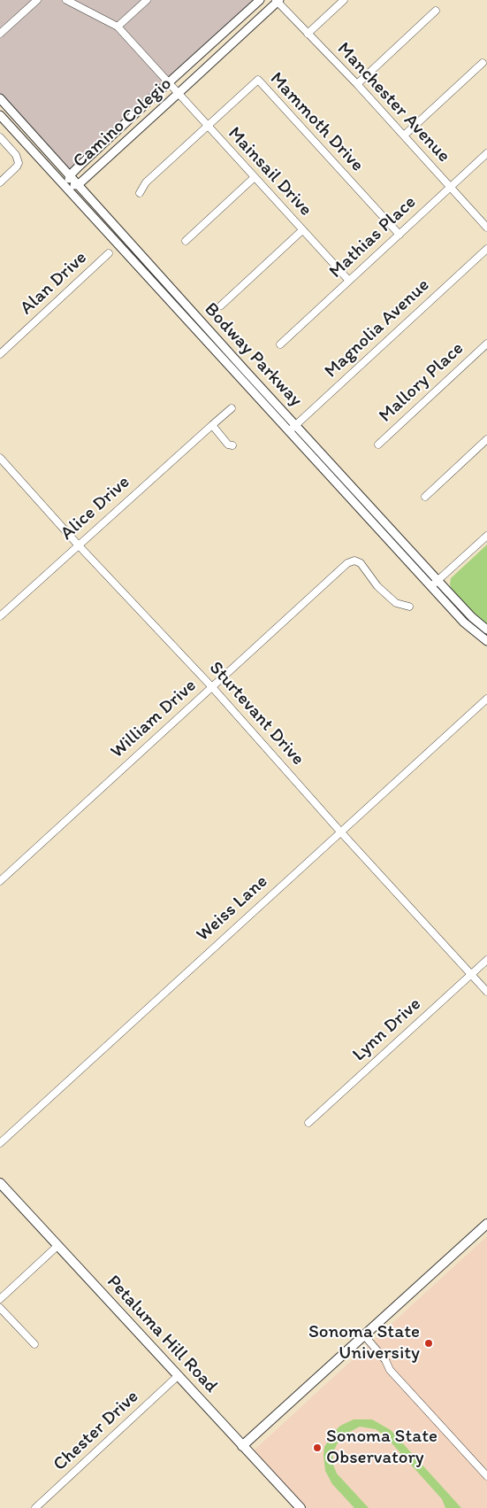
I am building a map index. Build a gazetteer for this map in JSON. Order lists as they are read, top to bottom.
{
  "streets": {
    "main road": ["Petaluma Hill Road"],
    "street": [
      "Manchester Avenue",
      "Mammoth Drive",
      "Camino Colegio",
      "Mainsail Drive",
      "Mathias Place",
      "Alan Drive",
      "Magnolia Avenue",
      "Bodway Parkway",
      "Mallory Place",
      "Alice Drive",
      "Sturtevant Drive",
      "William Drive",
      "Weiss Lane",
      "Lynn Drive",
      "Chester Drive"
    ]
  },
  "crossings": [
    ["Manchester Avenue", "Camino Colegio"],
    ["Manchester Avenue", "Mathias Place"],
    ["Mammoth Drive", "Mainsail Drive"],
    ["Mammoth Drive", "Mathias Place"],
    ["Camino Colegio", "Mainsail Drive"],
    ["Camino Colegio", "Bodway Parkway"],
    ["Mainsail Drive", "Mathias Place"],
    ["Magnolia Avenue", "Bodway Parkway"],
    ["Alice Drive", "Sturtevant Drive"],
    ["Sturtevant Drive", "William Drive"],
    ["Sturtevant Drive", "Weiss Lane"],
    ["Sturtevant Drive", "Lynn Drive"],
    ["Petaluma Hill Road", "Chester Drive"]
  ],
  "places": ["Sonoma State University", "Sonoma State Observatory"]
}
